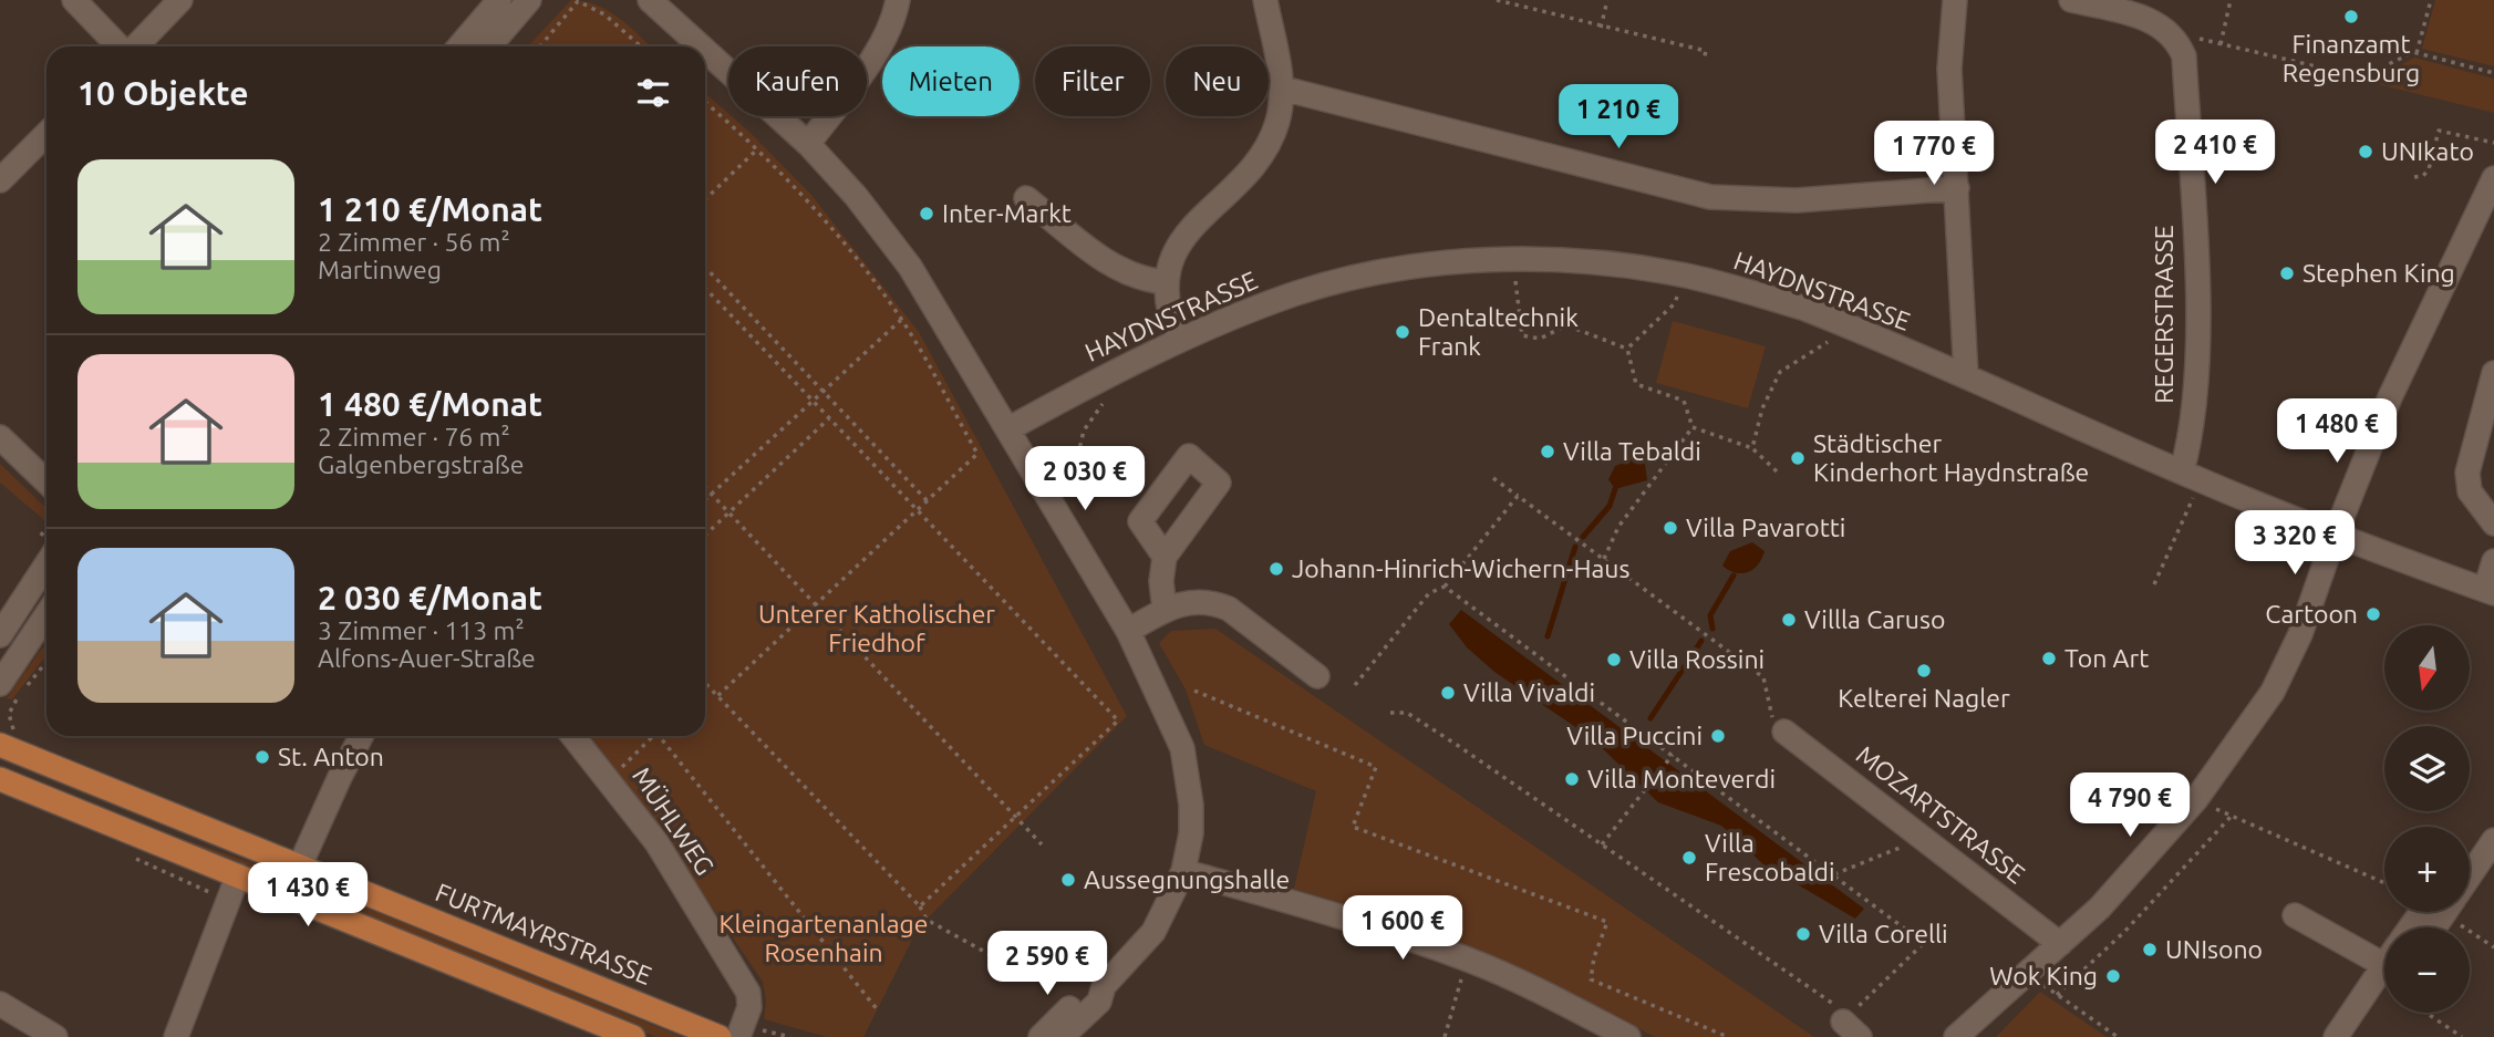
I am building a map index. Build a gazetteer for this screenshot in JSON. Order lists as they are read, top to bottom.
{
  "streets": {
    "main road": ["FURTMAYRSTRASSE"],
    "street": [
      "HAYDNSTRASSE",
      "REGERSTRASSE",
      "MOZARTSTRASSE",
      "MÜHLWEG"
    ]
  },
  "crossings": [
    ["HAYDNSTRASSE", "REGERSTRASSE"]
  ],
  "parks": ["Unterer Katholischer Friedhof", "Kleingartenanlage Rosenhain"],
  "places": [
    "Finanzamt Regensburg",
    "UNIkato",
    "Inter-Markt",
    "Stephen King",
    "Dentaltechnik Frank",
    "Villa Tebaldi",
    "Städtischer Kinderhort Haydnstraße",
    "Villa Pavarotti",
    "Johann-Hinrich-Wichern-Haus",
    "Cartoon",
    "Villla Caruso",
    "Ton Art",
    "Villa Rossini",
    "Kelterei Nagler",
    "Villa Vivaldi",
    "Villa Puccini",
    "St. Anton",
    "Villa Monteverdi",
    "Villa Frescobaldi",
    "Aussegnungshalle",
    "Villa Corelli",
    "UNIsono",
    "Wok King"
  ],
  "north": "bottom",
  "page": {
    "chip": [
      "Kaufen",
      "Mieten",
      "Filter",
      "Neu"
    ],
    "heading": "10 Objekte",
    "price": [
      "1 210 €",
      "2 410 €",
      "1 770 €",
      "1 480 €",
      "2 030 €",
      "3 320 €",
      "4 790 €",
      "1 430 €",
      "1 600 €",
      "2 590 €"
    ],
    "list": [
      {
        "name": "1 210 €/Monat",
        "note": "2 Zimmer · 56 m² · Martinweg"
      },
      {
        "name": "1 480 €/Monat",
        "note": "2 Zimmer · 76 m² · Galgenbergstraße"
      },
      {
        "name": "2 030 €/Monat",
        "note": "3 Zimmer · 113 m² · Alfons-Auer-Straße"
      }
    ],
    "map_buttons": ["+", "−"]
  }
}
